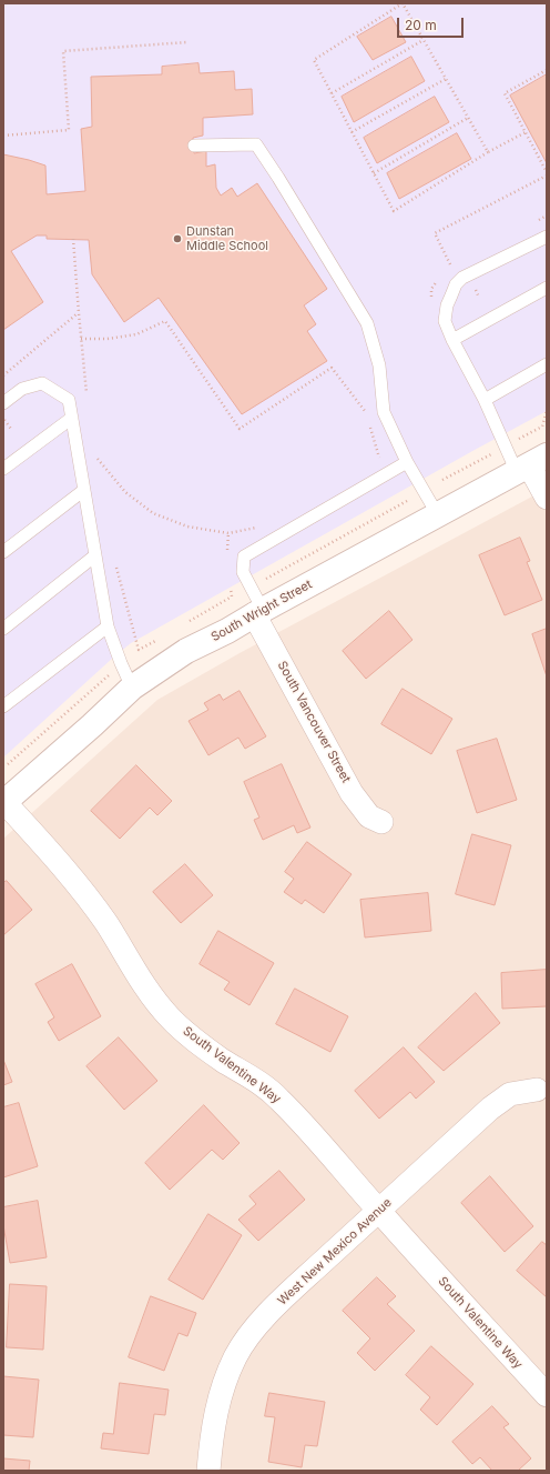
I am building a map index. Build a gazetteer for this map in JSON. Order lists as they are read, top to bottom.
{
  "streets": {
    "street": [
      "South Wright Street",
      "South Vancouver Street",
      "South Valentine Way",
      "West New Mexico Avenue"
    ]
  },
  "crossings": [
    ["South Wright Street", "South Vancouver Street"],
    ["South Wright Street", "South Valentine Way"],
    ["South Valentine Way", "West New Mexico Avenue"]
  ],
  "places": ["Dunstan Middle School"],
  "scale_bar": "20 m"
}
